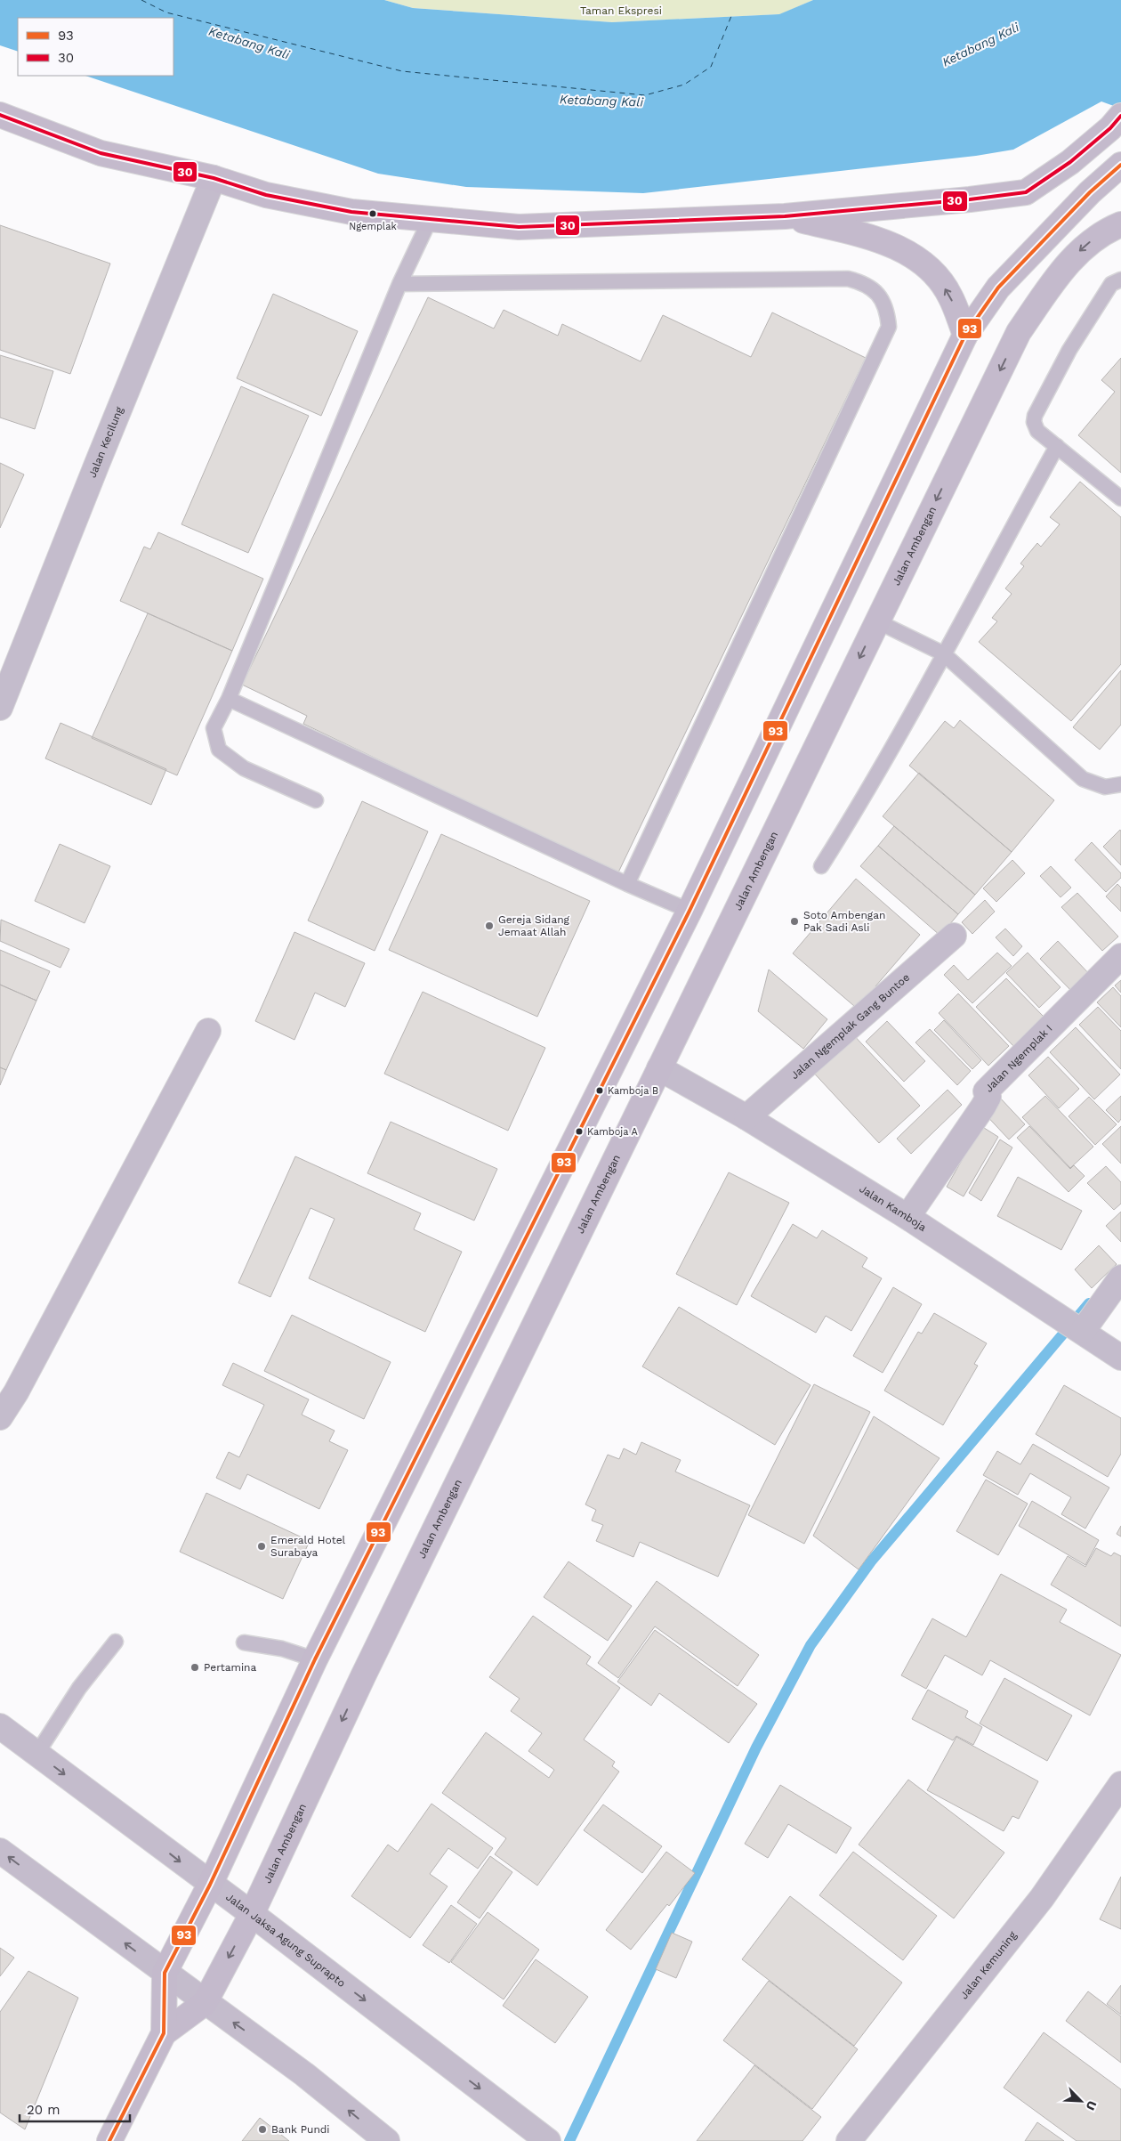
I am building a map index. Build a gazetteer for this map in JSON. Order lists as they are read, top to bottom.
{
  "streets": {
    "main road": ["Jalan Ambengan"],
    "street": [
      "Jalan Kecilung",
      "Jalan Ngemplak Gang Buntoe",
      "Jalan Ngemplak I",
      "Jalan Kamboja",
      "Jalan Jaksa Agung Suprapto",
      "Jalan Kemuning"
    ]
  },
  "crossings": [
    ["Jalan Ambengan", "Jalan Kamboja"],
    ["Jalan Ambengan", "Jalan Jaksa Agung Suprapto"],
    ["Jalan Ngemplak Gang Buntoe", "Jalan Kamboja"],
    ["Jalan Ngemplak I", "Jalan Kamboja"]
  ],
  "water": ["Ketabang Kali"],
  "parks": ["Taman Ekspresi"],
  "places": [
    "Ngemplak",
    "Soto Ambengan Pak Sadi Asli",
    "Gereja Sidang Jemaat Allah",
    "Kamboja B",
    "Kamboja A",
    "Emerald Hotel Surabaya",
    "Pertamina",
    "Bank Pundi"
  ],
  "lines": ["transit line 30", "transit line 93"],
  "legend": ["93", "30"],
  "scale_bar": "20 m",
  "north": "bottom right"
}
